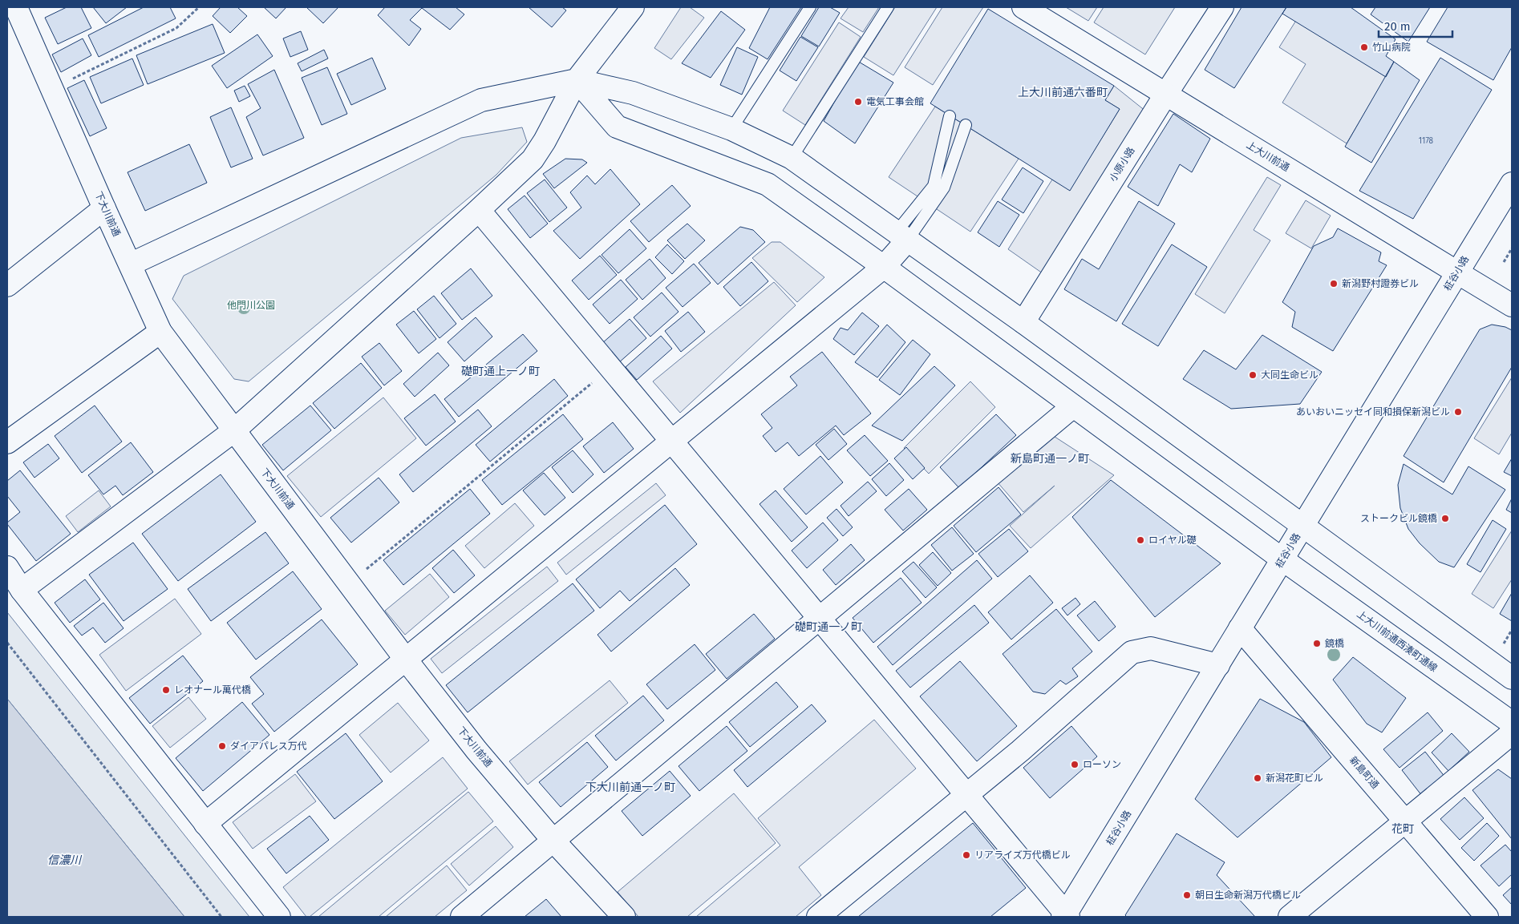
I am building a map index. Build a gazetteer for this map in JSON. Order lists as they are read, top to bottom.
{
  "streets": {
    "main road": [
      "上大川前通",
      "小原小路",
      "下大川前通",
      "柾谷小路",
      "上大川前通西湊町通線",
      "新島町通"
    ]
  },
  "crossings": [
    ["上大川前通", "小原小路"],
    ["上大川前通", "柾谷小路"],
    ["柾谷小路", "上大川前通西湊町通線"],
    ["柾谷小路", "新島町通"]
  ],
  "districts": [
    "上大川前通六番町",
    "礎町通上一ノ町",
    "新島町通一ノ町",
    "礎町通一ノ町",
    "下大川前通一ノ町",
    "花町"
  ],
  "water": ["信濃川"],
  "parks": ["他門川公園"],
  "places": [
    "竹山病院",
    "電気工事会館",
    "新潟野村證券ビル",
    "大同生命ビル",
    "あいおいニッセイ同和損保新潟ビル",
    "ストークビル鏡橋",
    "ロイヤル礎",
    "鏡橋",
    "レオナール萬代橋",
    "ダイアパレス万代",
    "ローソン",
    "新潟花町ビル",
    "リアライズ万代橋ビル",
    "朝日生命新潟万代橋ビル"
  ],
  "house_numbers": ["1178"],
  "scale_bar": "20 m"
}
